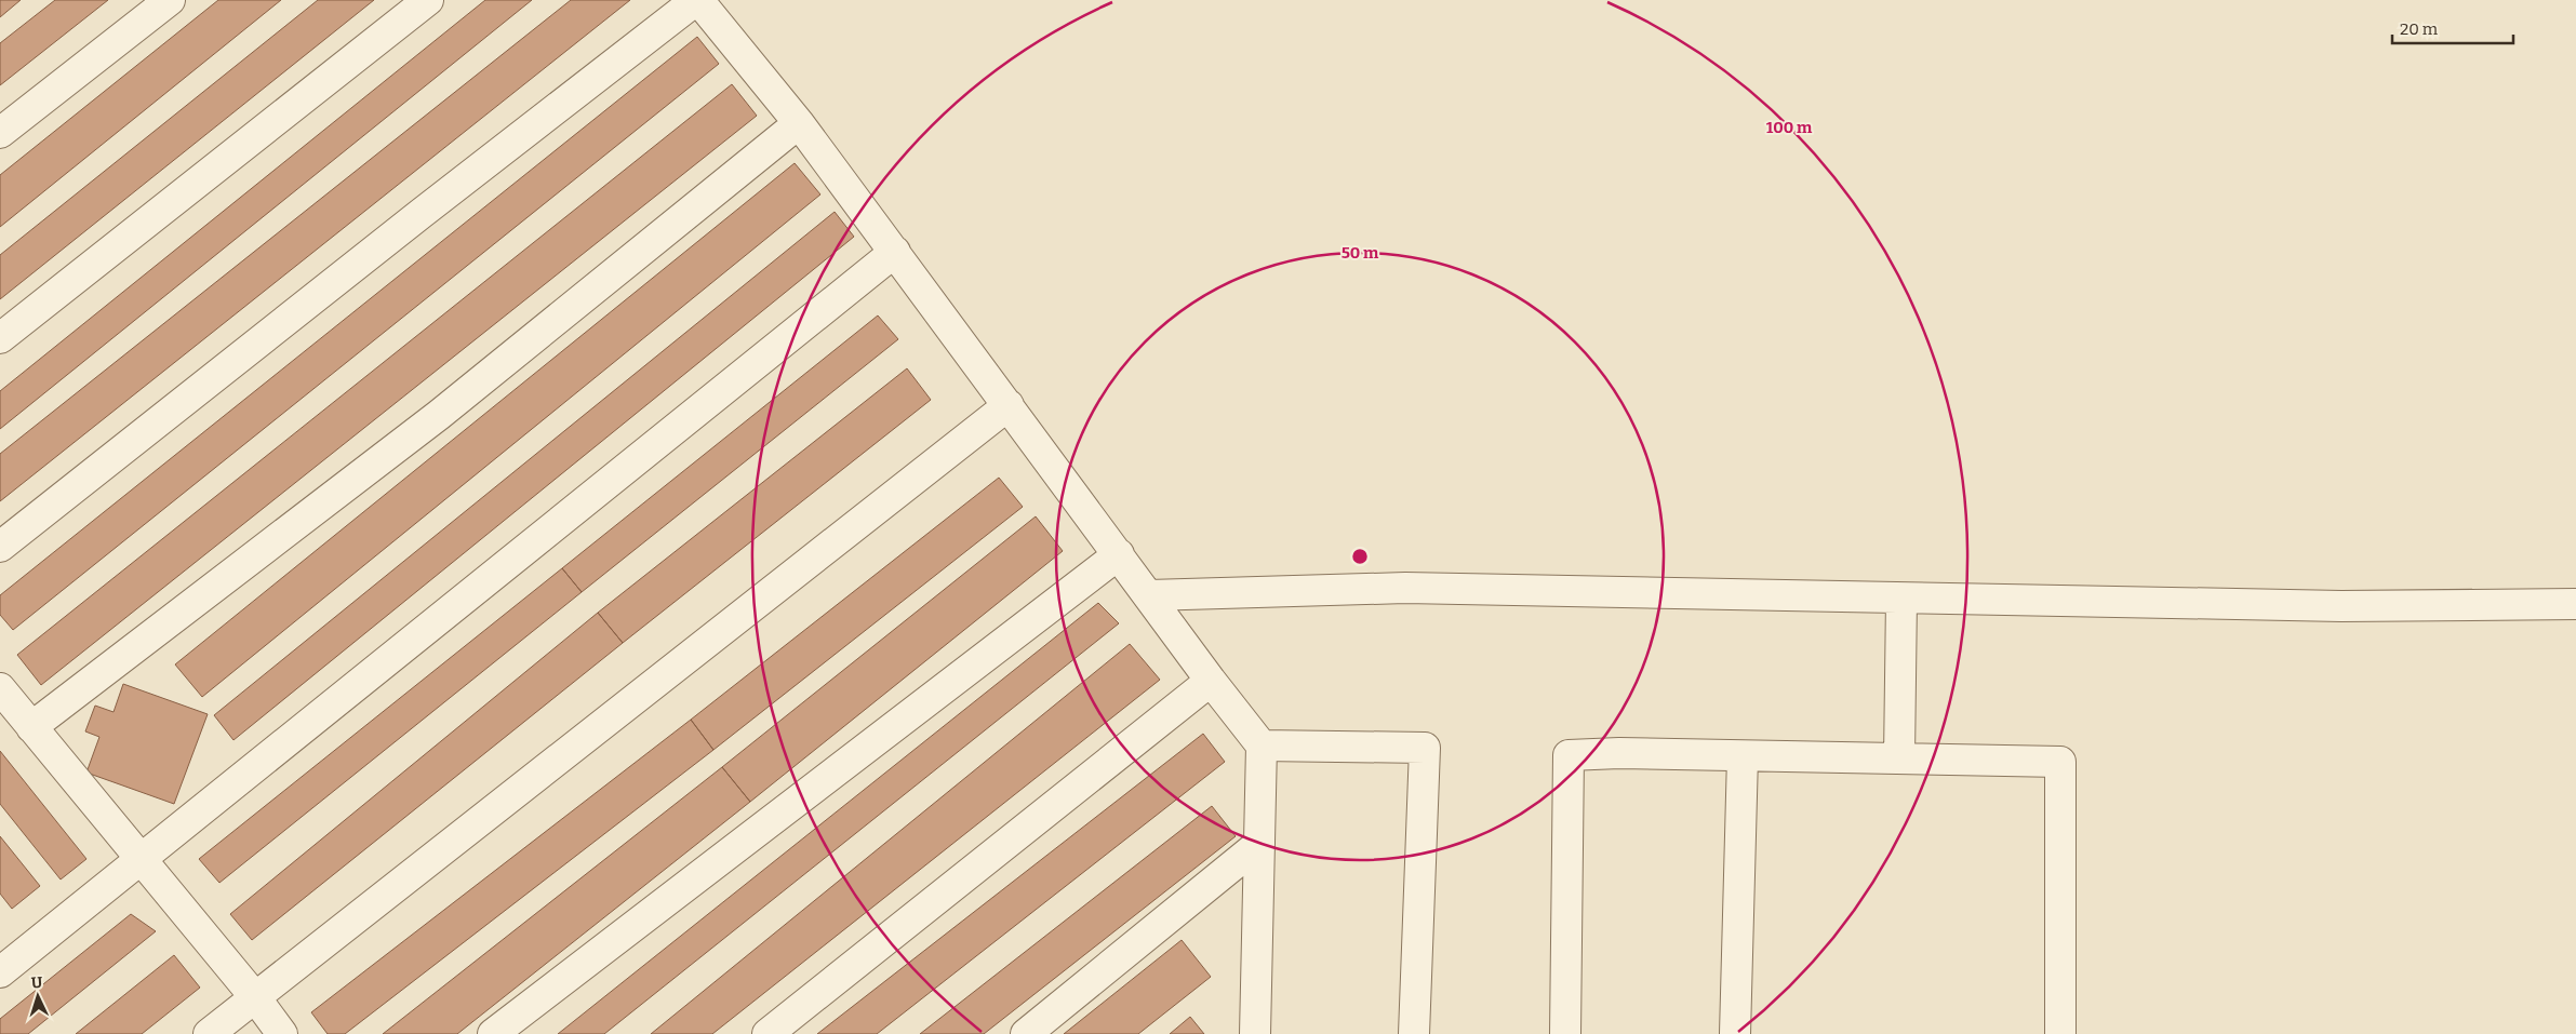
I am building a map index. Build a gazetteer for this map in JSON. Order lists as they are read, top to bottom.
{
  "scale_bar": "20 m",
  "north": "top",
  "rings": ["100 m", "50 m"]
}
